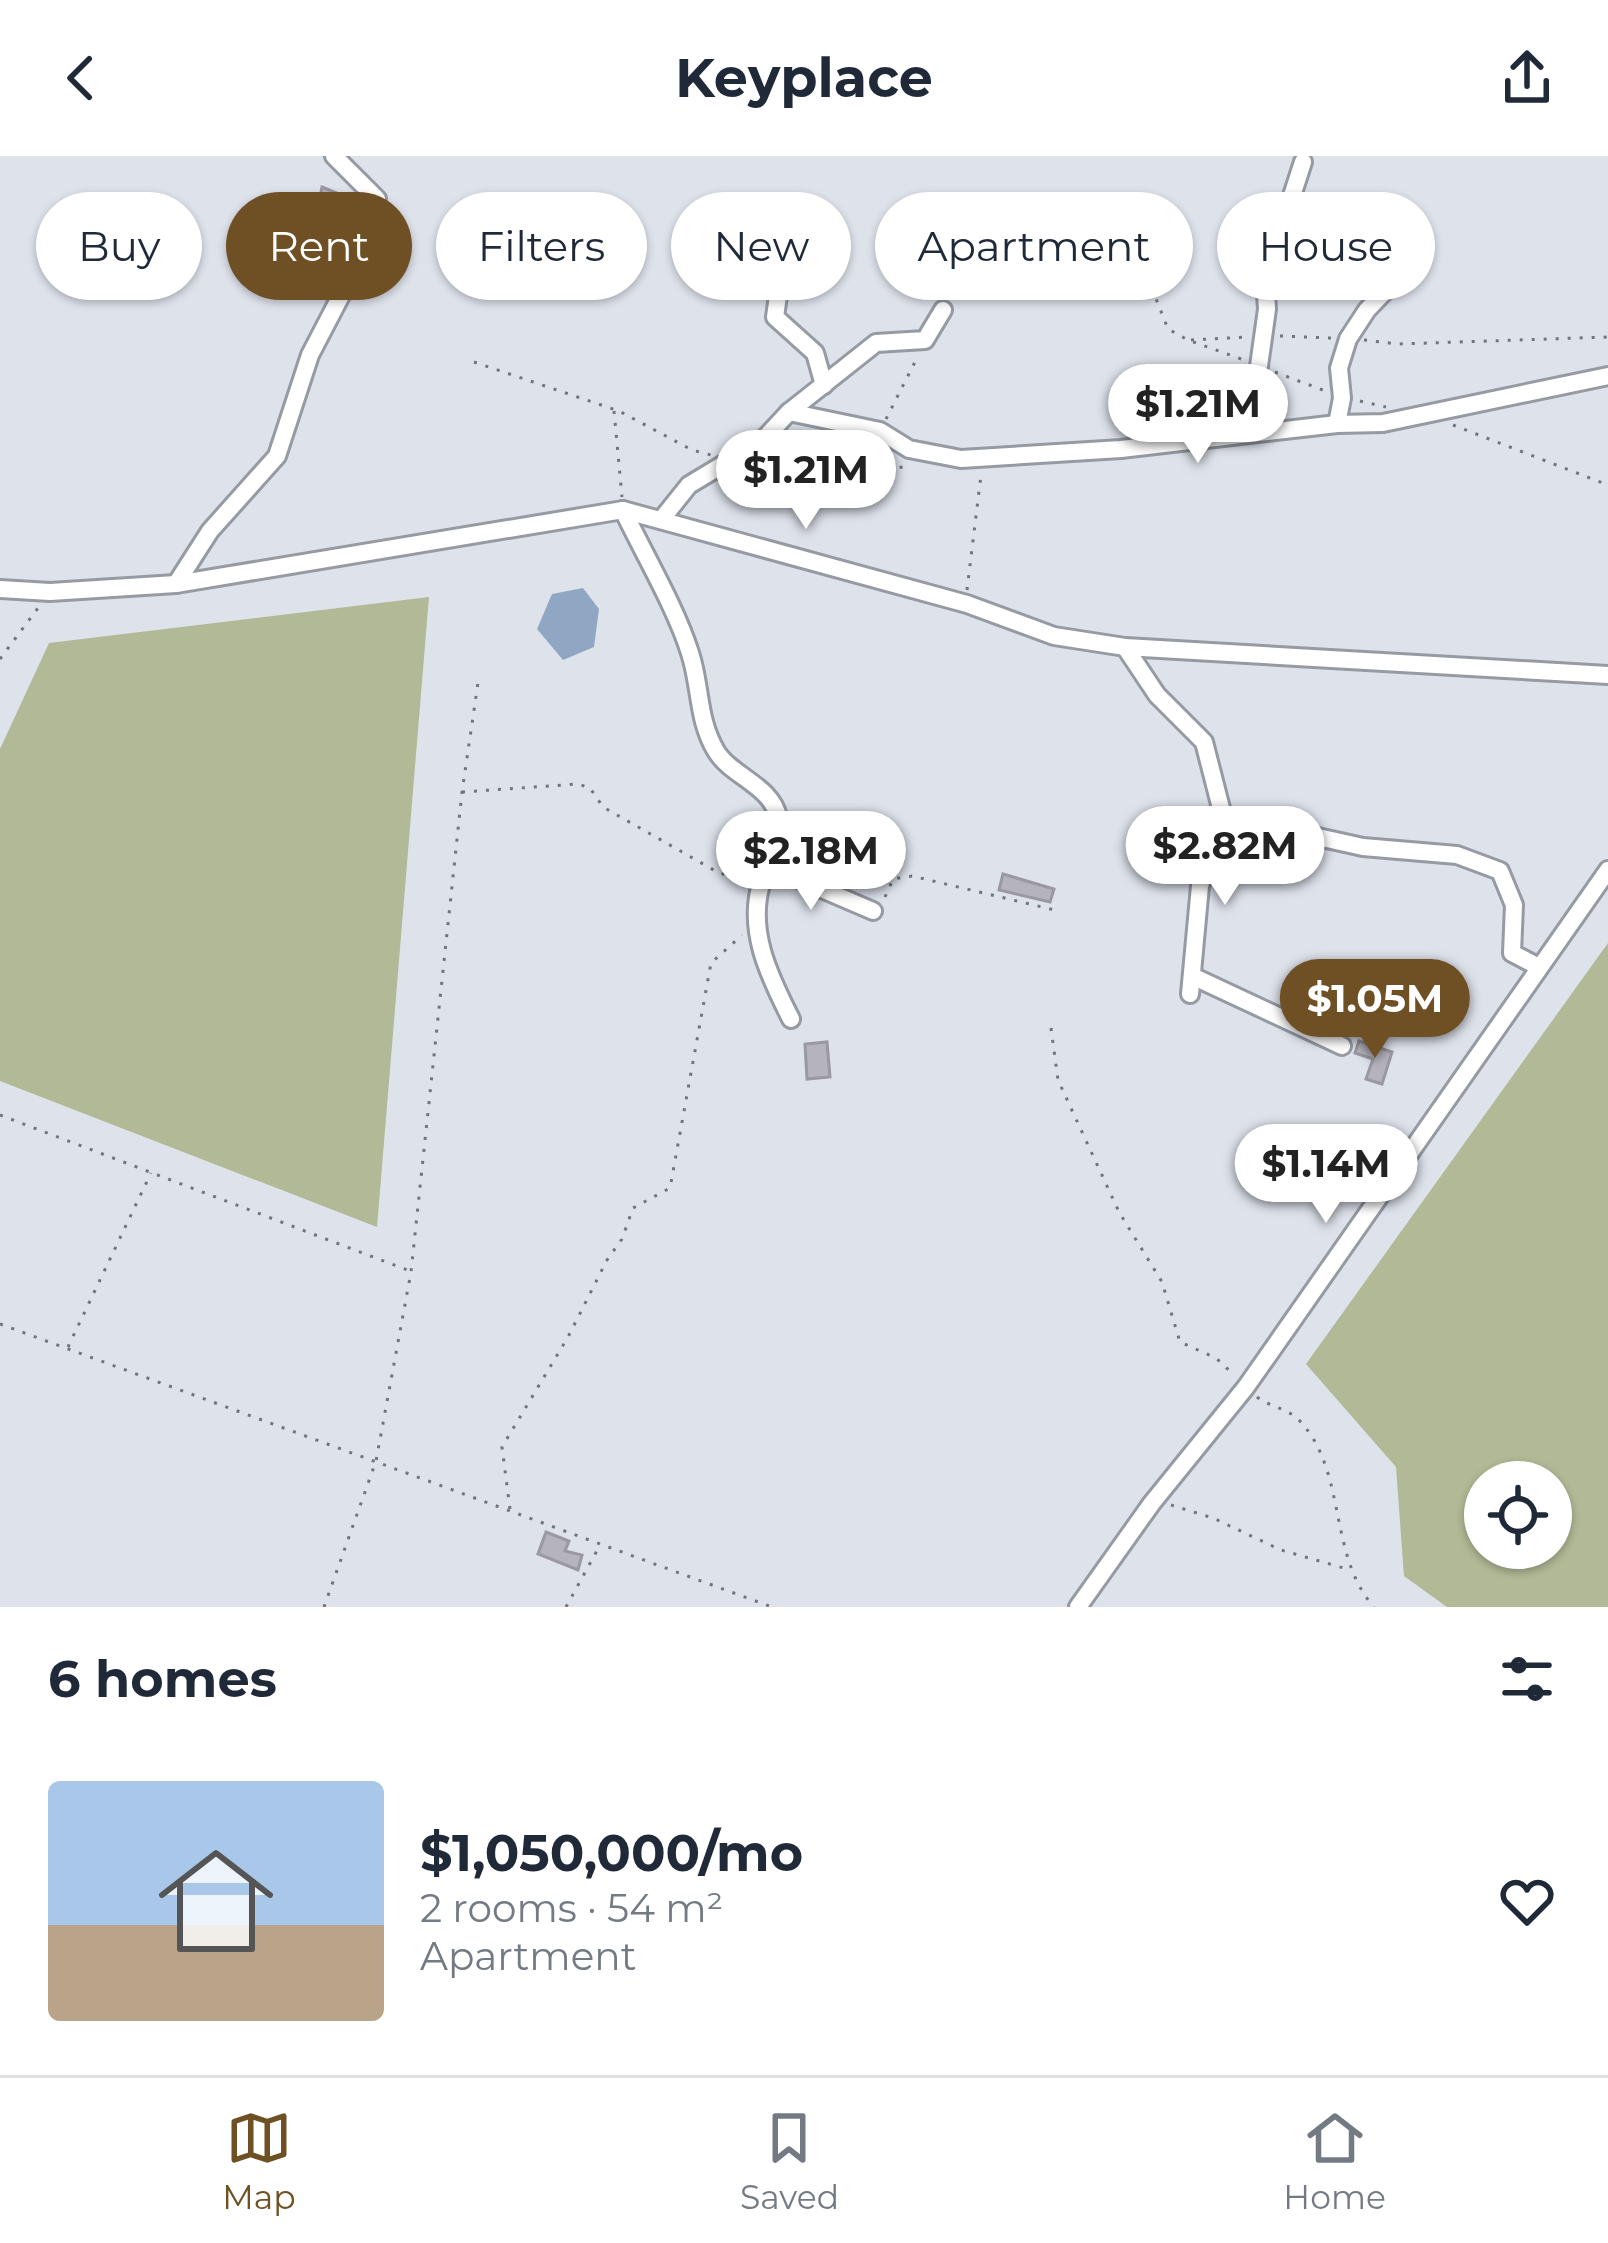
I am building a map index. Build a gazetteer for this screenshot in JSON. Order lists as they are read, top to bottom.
{
  "page": {
    "header": "Keyplace",
    "chip": [
      "Buy",
      "Rent",
      "Filters",
      "New",
      "Apartment",
      "House"
    ],
    "price": [
      "$1.21M",
      "$1.21M",
      "$2.82M",
      "$2.18M",
      "$1.05M",
      "$1.14M"
    ],
    "heading": "6 homes",
    "list": [
      {
        "name": "$1,050,000/mo",
        "note": "2 rooms · 54 m² · Apartment"
      }
    ],
    "tabs": ["Map", "Saved", "Home"]
  }
}
